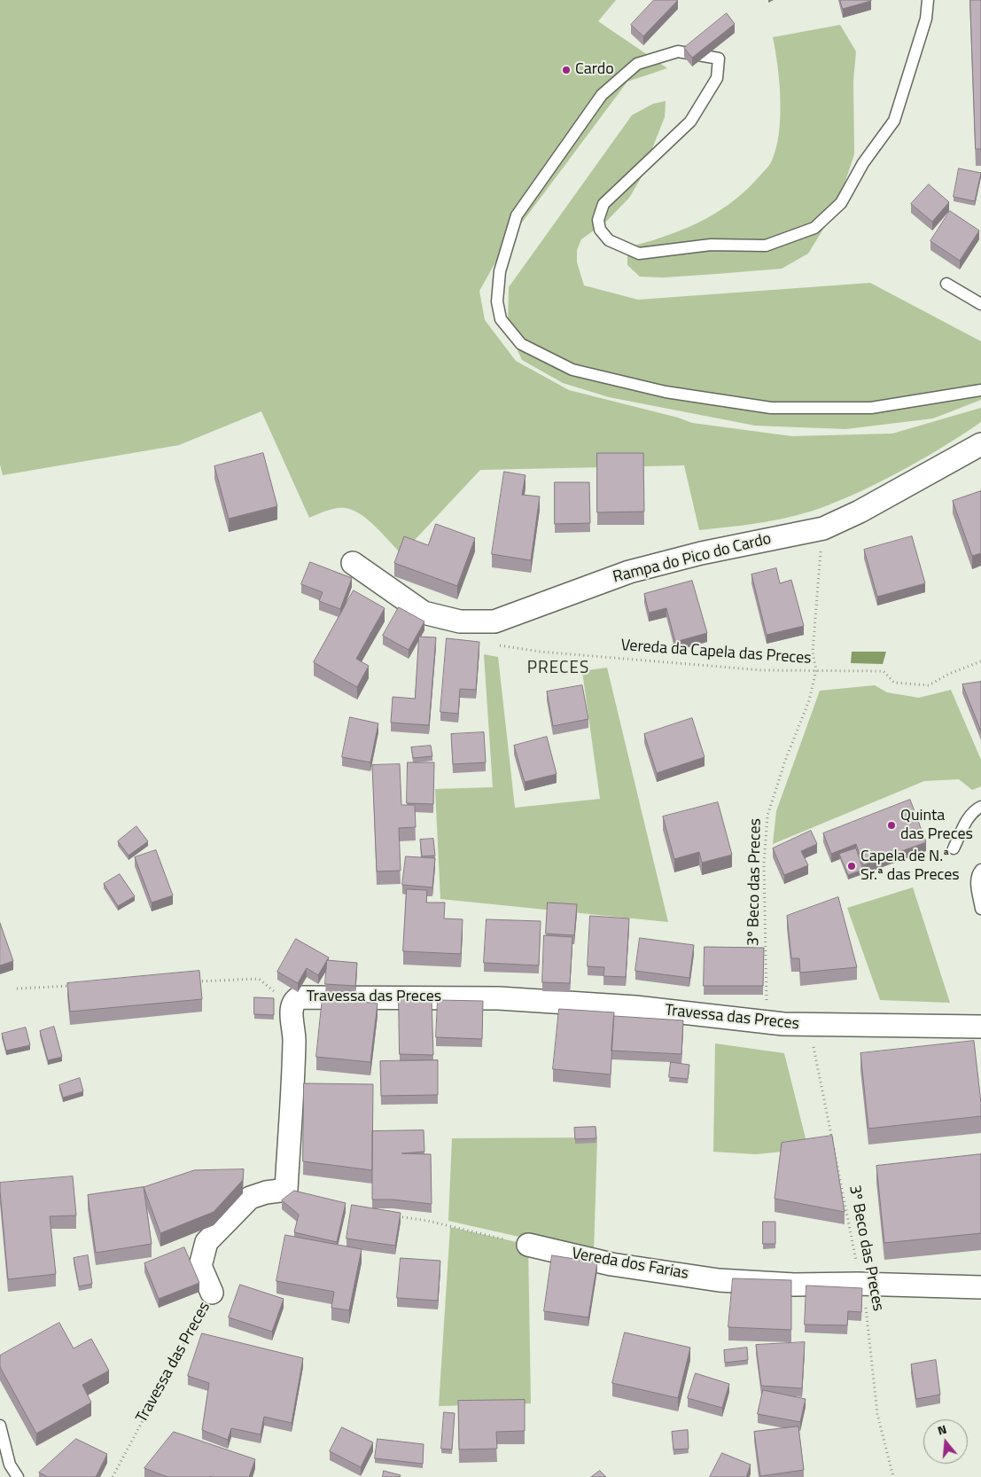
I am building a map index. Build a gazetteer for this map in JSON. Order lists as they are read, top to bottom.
{
  "streets": {
    "street": ["Rampa do Pico do Cardo", "Travessa das Preces", "Vereda dos Farias"],
    "path": ["Vereda da Capela das Preces", "3º Beco das Preces"]
  },
  "crossings": [
    ["Vereda da Capela das Preces", "3º Beco das Preces"],
    ["3º Beco das Preces", "Travessa das Preces"],
    ["3º Beco das Preces", "Vereda dos Farias"]
  ],
  "districts": ["PRECES"],
  "places": ["Cardo", "Quinta das Preces", "Capela de N.ª Sr.ª das Preces"],
  "north": "top"
}
